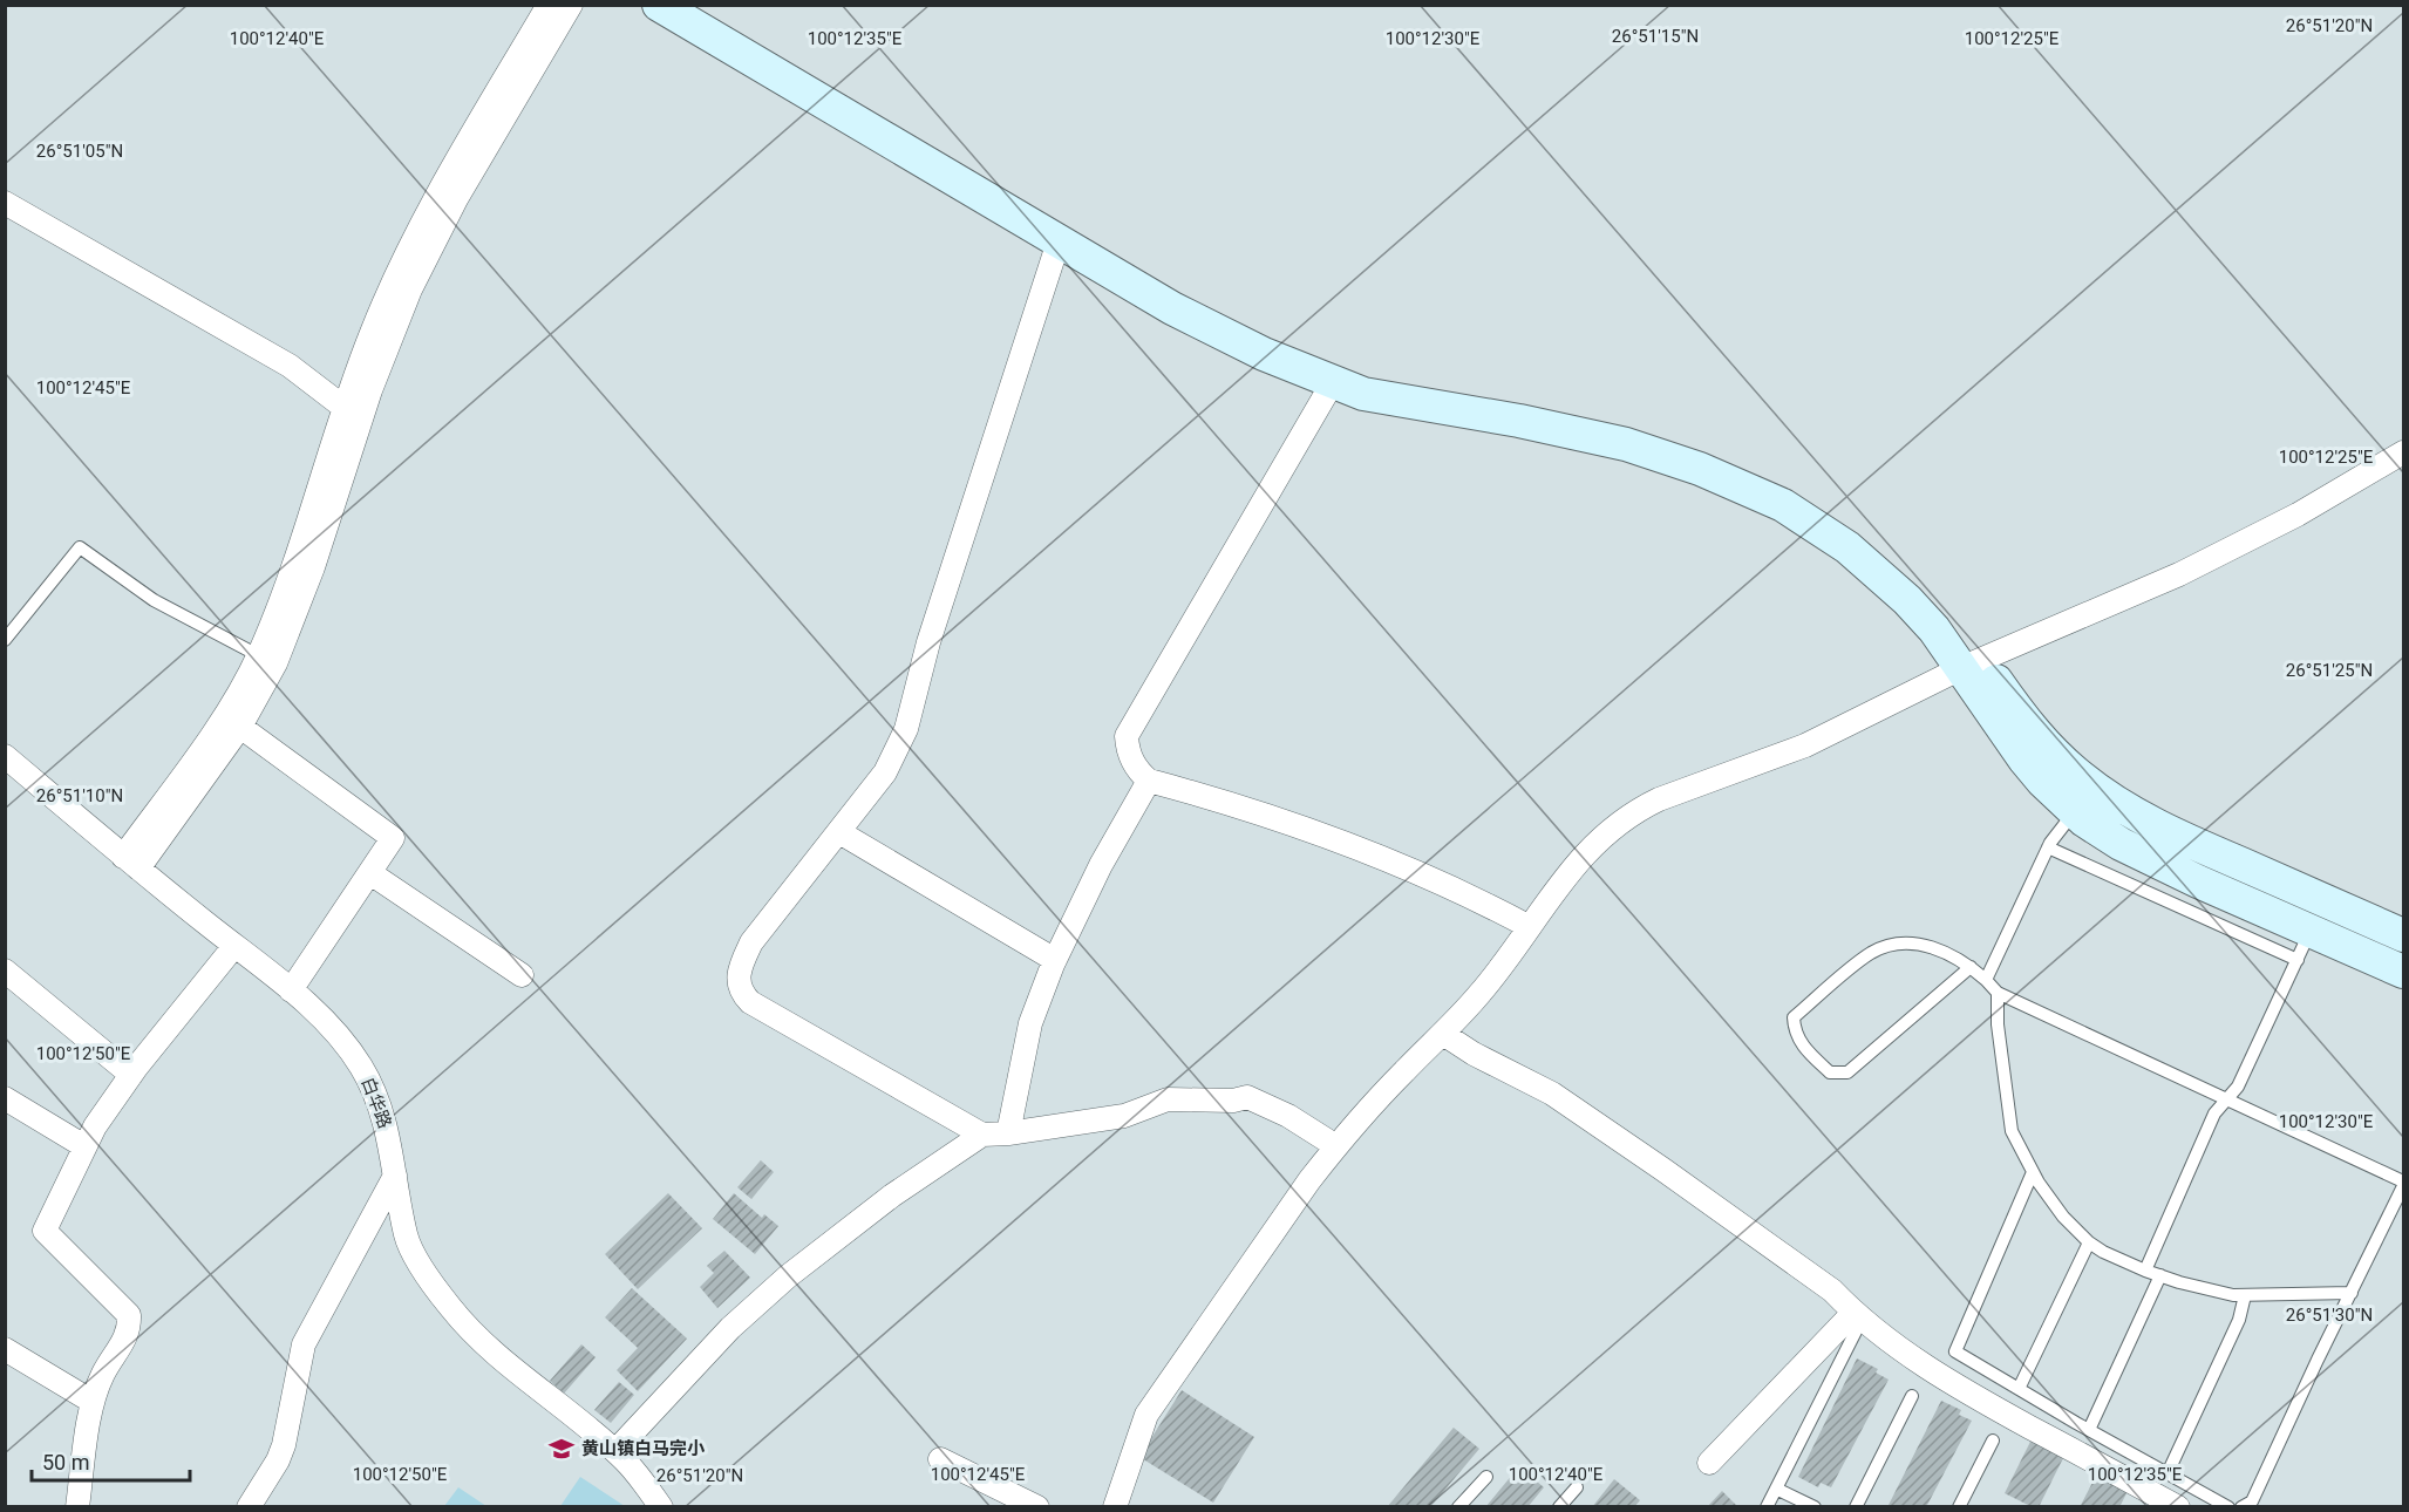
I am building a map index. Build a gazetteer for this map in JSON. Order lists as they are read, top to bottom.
{
  "streets": {
    "street": ["白华路"]
  },
  "places": {
    "school or university": ["黄山镇白马完小"]
  },
  "scale_bar": "50 m",
  "coordinates": [
    "26°51'20\"N",
    "26°51'15\"N",
    "100°12'40\"E",
    "100°12'30\"E",
    "100°12'35\"E",
    "100°12'25\"E",
    "26°51'05\"N",
    "100°12'45\"E",
    "26°51'25\"N",
    "26°51'10\"N",
    "100°12'50\"E",
    "26°51'30\"N"
  ]
}
